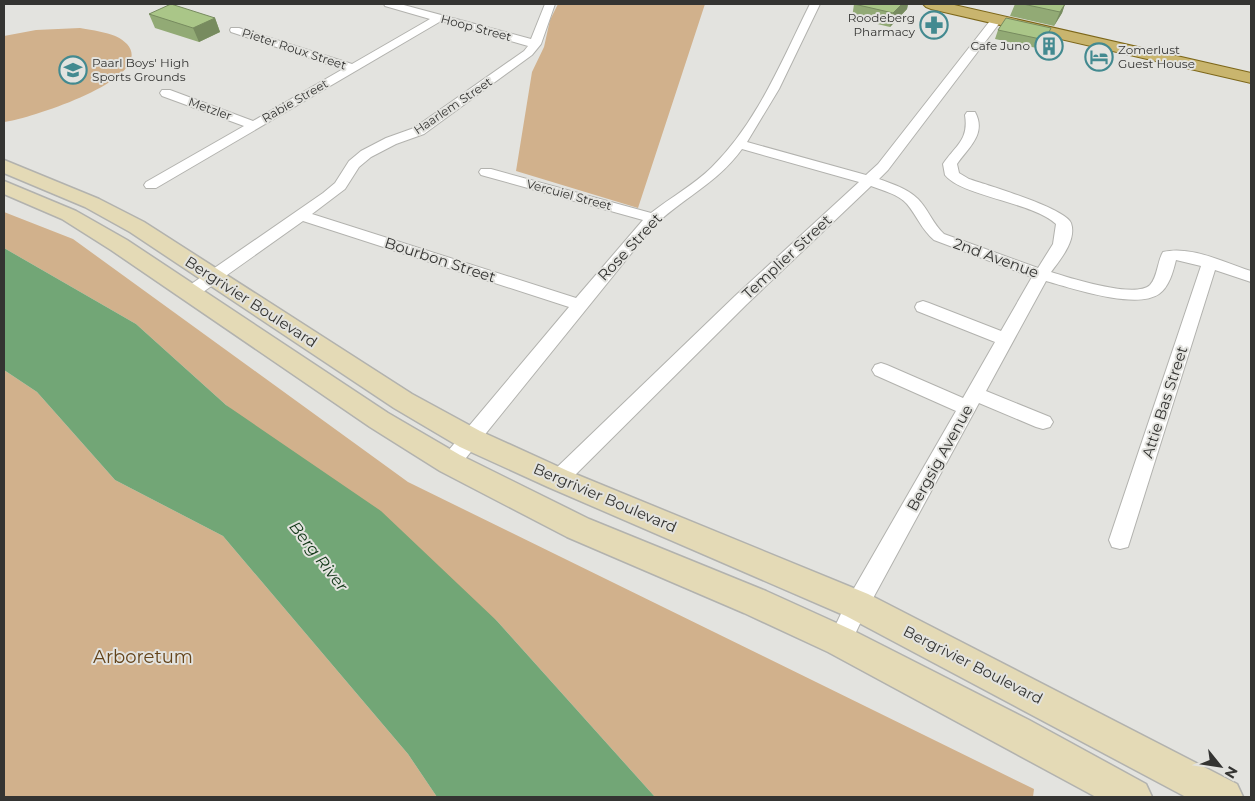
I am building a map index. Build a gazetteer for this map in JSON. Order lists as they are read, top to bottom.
{
  "streets": {
    "street": [
      "Hoop Street",
      "Pieter Roux Street",
      "Rabie Street",
      "Haarlem Street",
      "Metzler",
      "Vercuiel Street",
      "Rose Street",
      "Templier Street",
      "2nd Avenue",
      "Bourbon Street",
      "Bergrivier Boulevard",
      "Attie Bas Street",
      "Bergsig Avenue"
    ]
  },
  "crossings": [
    ["Hoop Street", "Rabie Street"],
    ["Hoop Street", "Haarlem Street"],
    ["Pieter Roux Street", "Rabie Street"],
    ["Rabie Street", "Metzler"],
    ["Haarlem Street", "Bourbon Street"],
    ["Haarlem Street", "Bergrivier Boulevard"],
    ["Vercuiel Street", "Rose Street"],
    ["Rose Street", "2nd Avenue"],
    ["Rose Street", "Bourbon Street"],
    ["Rose Street", "Bergrivier Boulevard"],
    ["Templier Street", "2nd Avenue"],
    ["Templier Street", "Bergrivier Boulevard"],
    ["2nd Avenue", "Attie Bas Street"],
    ["2nd Avenue", "Bergsig Avenue"],
    ["Bergrivier Boulevard", "Bergsig Avenue"]
  ],
  "water": ["Berg River"],
  "parks": ["Arboretum"],
  "places": {
    "pharmacy": ["Roodeberg Pharmacy"],
    "building": ["Cafe Juno"],
    "hotel": ["Zomerlust Guest House"],
    "school or university": ["Paarl Boys' High Sports Grounds"]
  },
  "north": "bottom right"
}
